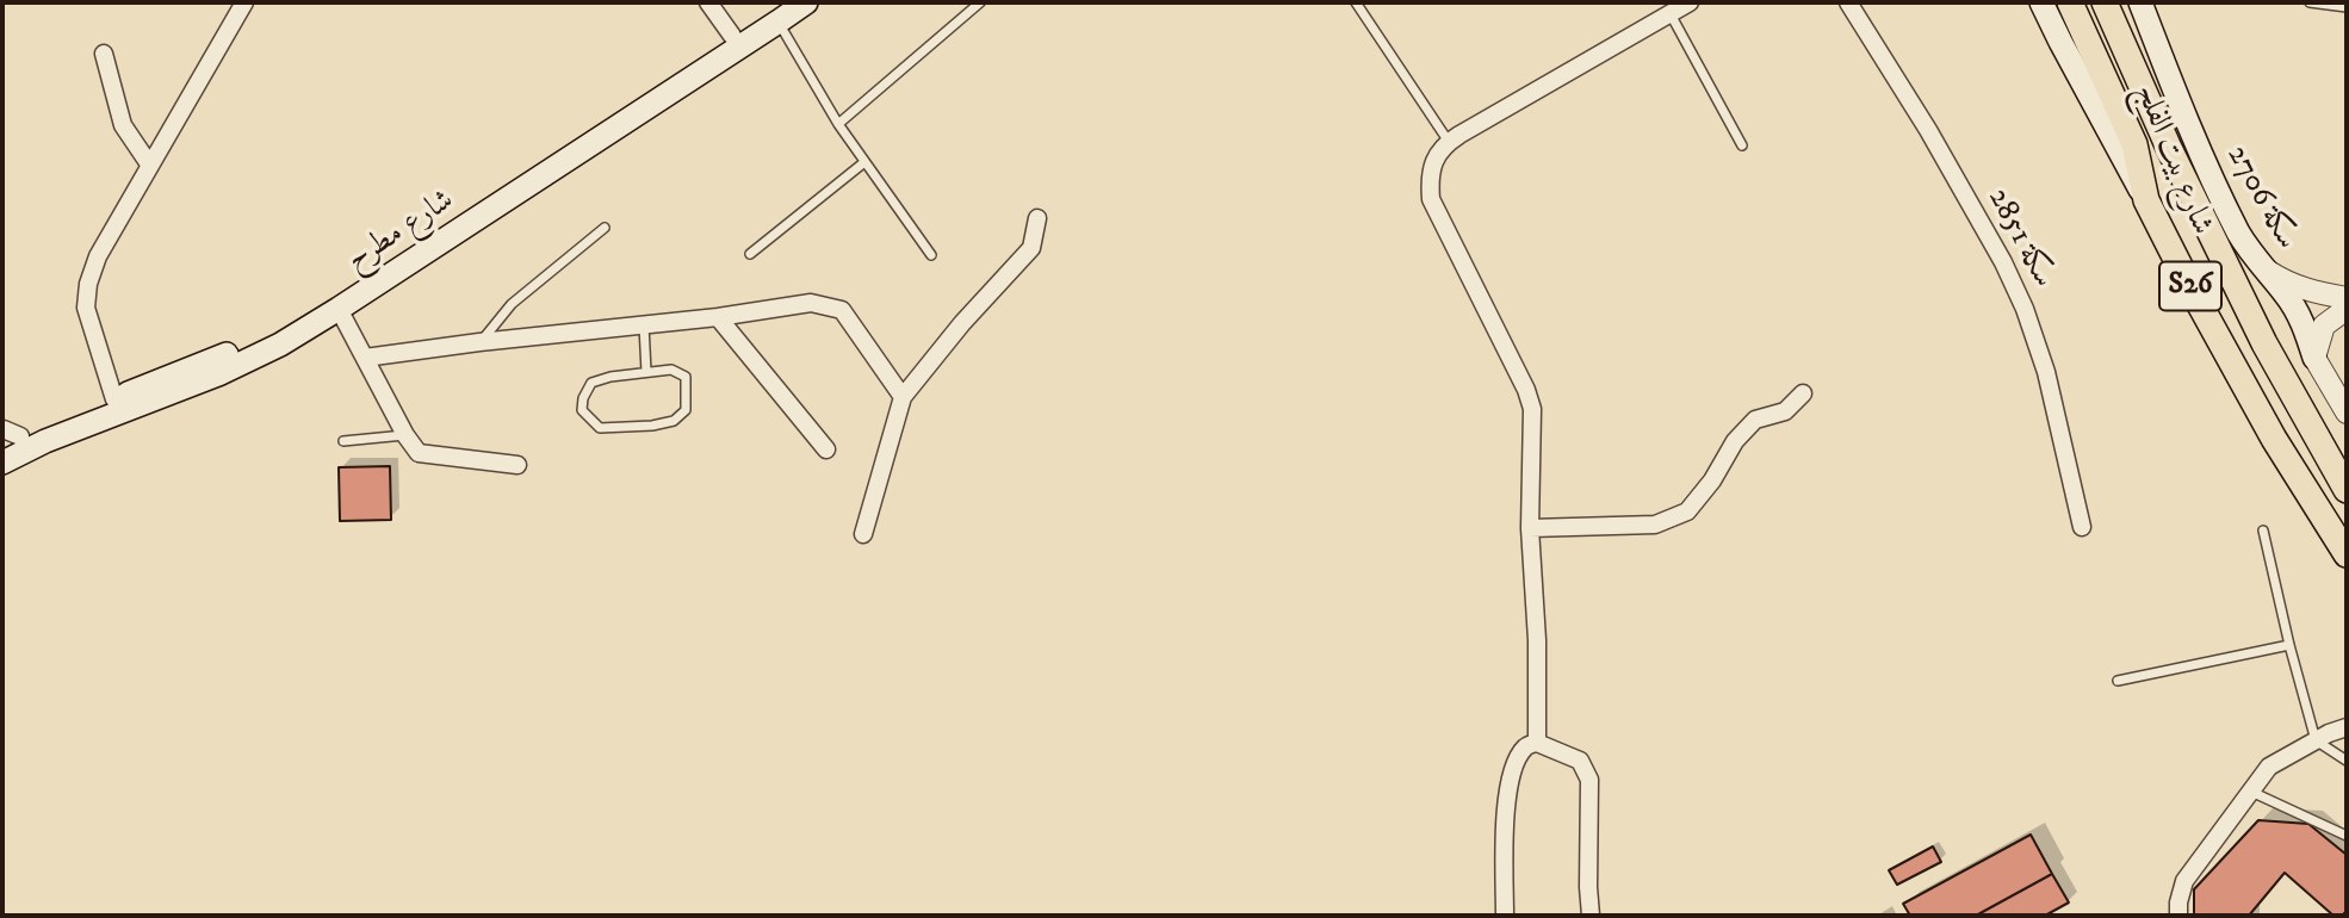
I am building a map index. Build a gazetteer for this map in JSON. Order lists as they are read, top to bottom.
{
  "streets": {
    "main road": [
      "شارع بيت الفلج",
      "سكة 2706",
      "شارع مطرح",
      "S26"
    ],
    "street": ["سكة 2851"]
  }
}
